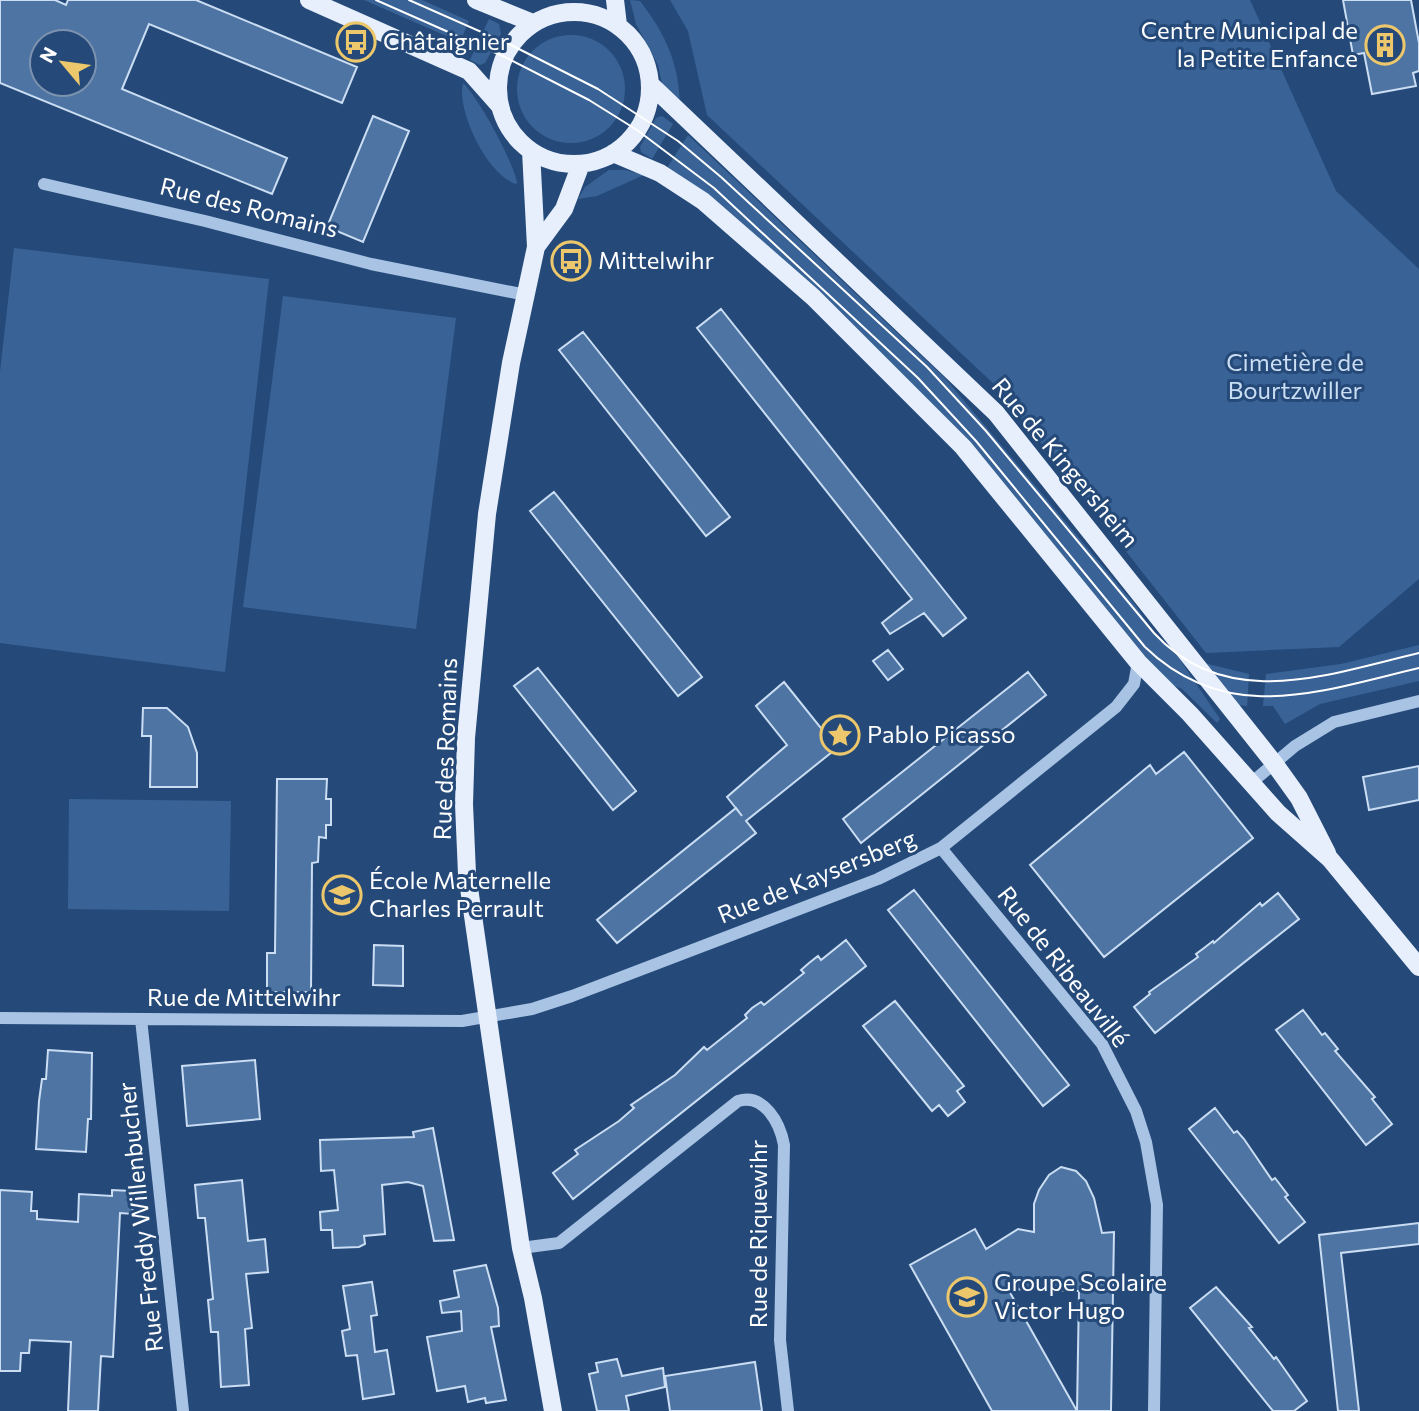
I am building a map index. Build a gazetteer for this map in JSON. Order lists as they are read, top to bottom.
{
  "streets": {
    "main road": ["Rue des Romains", "Rue de Kingersheim"],
    "street": [
      "Rue de Kaysersberg",
      "Rue de Ribeauvillé",
      "Rue de Mittelwihr",
      "Rue Freddy Willenbucher",
      "Rue de Riquewihr"
    ]
  },
  "crossings": [
    ["Rue des Romains", "Rue de Kingersheim"],
    ["Rue des Romains", "Rue de Kaysersberg"],
    ["Rue des Romains", "Rue de Mittelwihr"],
    ["Rue des Romains", "Rue de Riquewihr"],
    ["Rue de Kingersheim", "Rue de Kaysersberg"],
    ["Rue de Kaysersberg", "Rue de Ribeauvillé"],
    ["Rue de Kaysersberg", "Rue de Mittelwihr"],
    ["Rue de Mittelwihr", "Rue Freddy Willenbucher"]
  ],
  "parks": ["Cimetière de Bourtzwiller"],
  "places": {
    "bus stop": ["Châtaignier", "Mittelwihr"],
    "building": ["Centre Municipal de la Petite Enfance"],
    "place": ["Pablo Picasso"],
    "school or university": ["École Maternelle Charles Perrault", "Groupe Scolaire Victor Hugo"]
  },
  "north": "top left"
}
